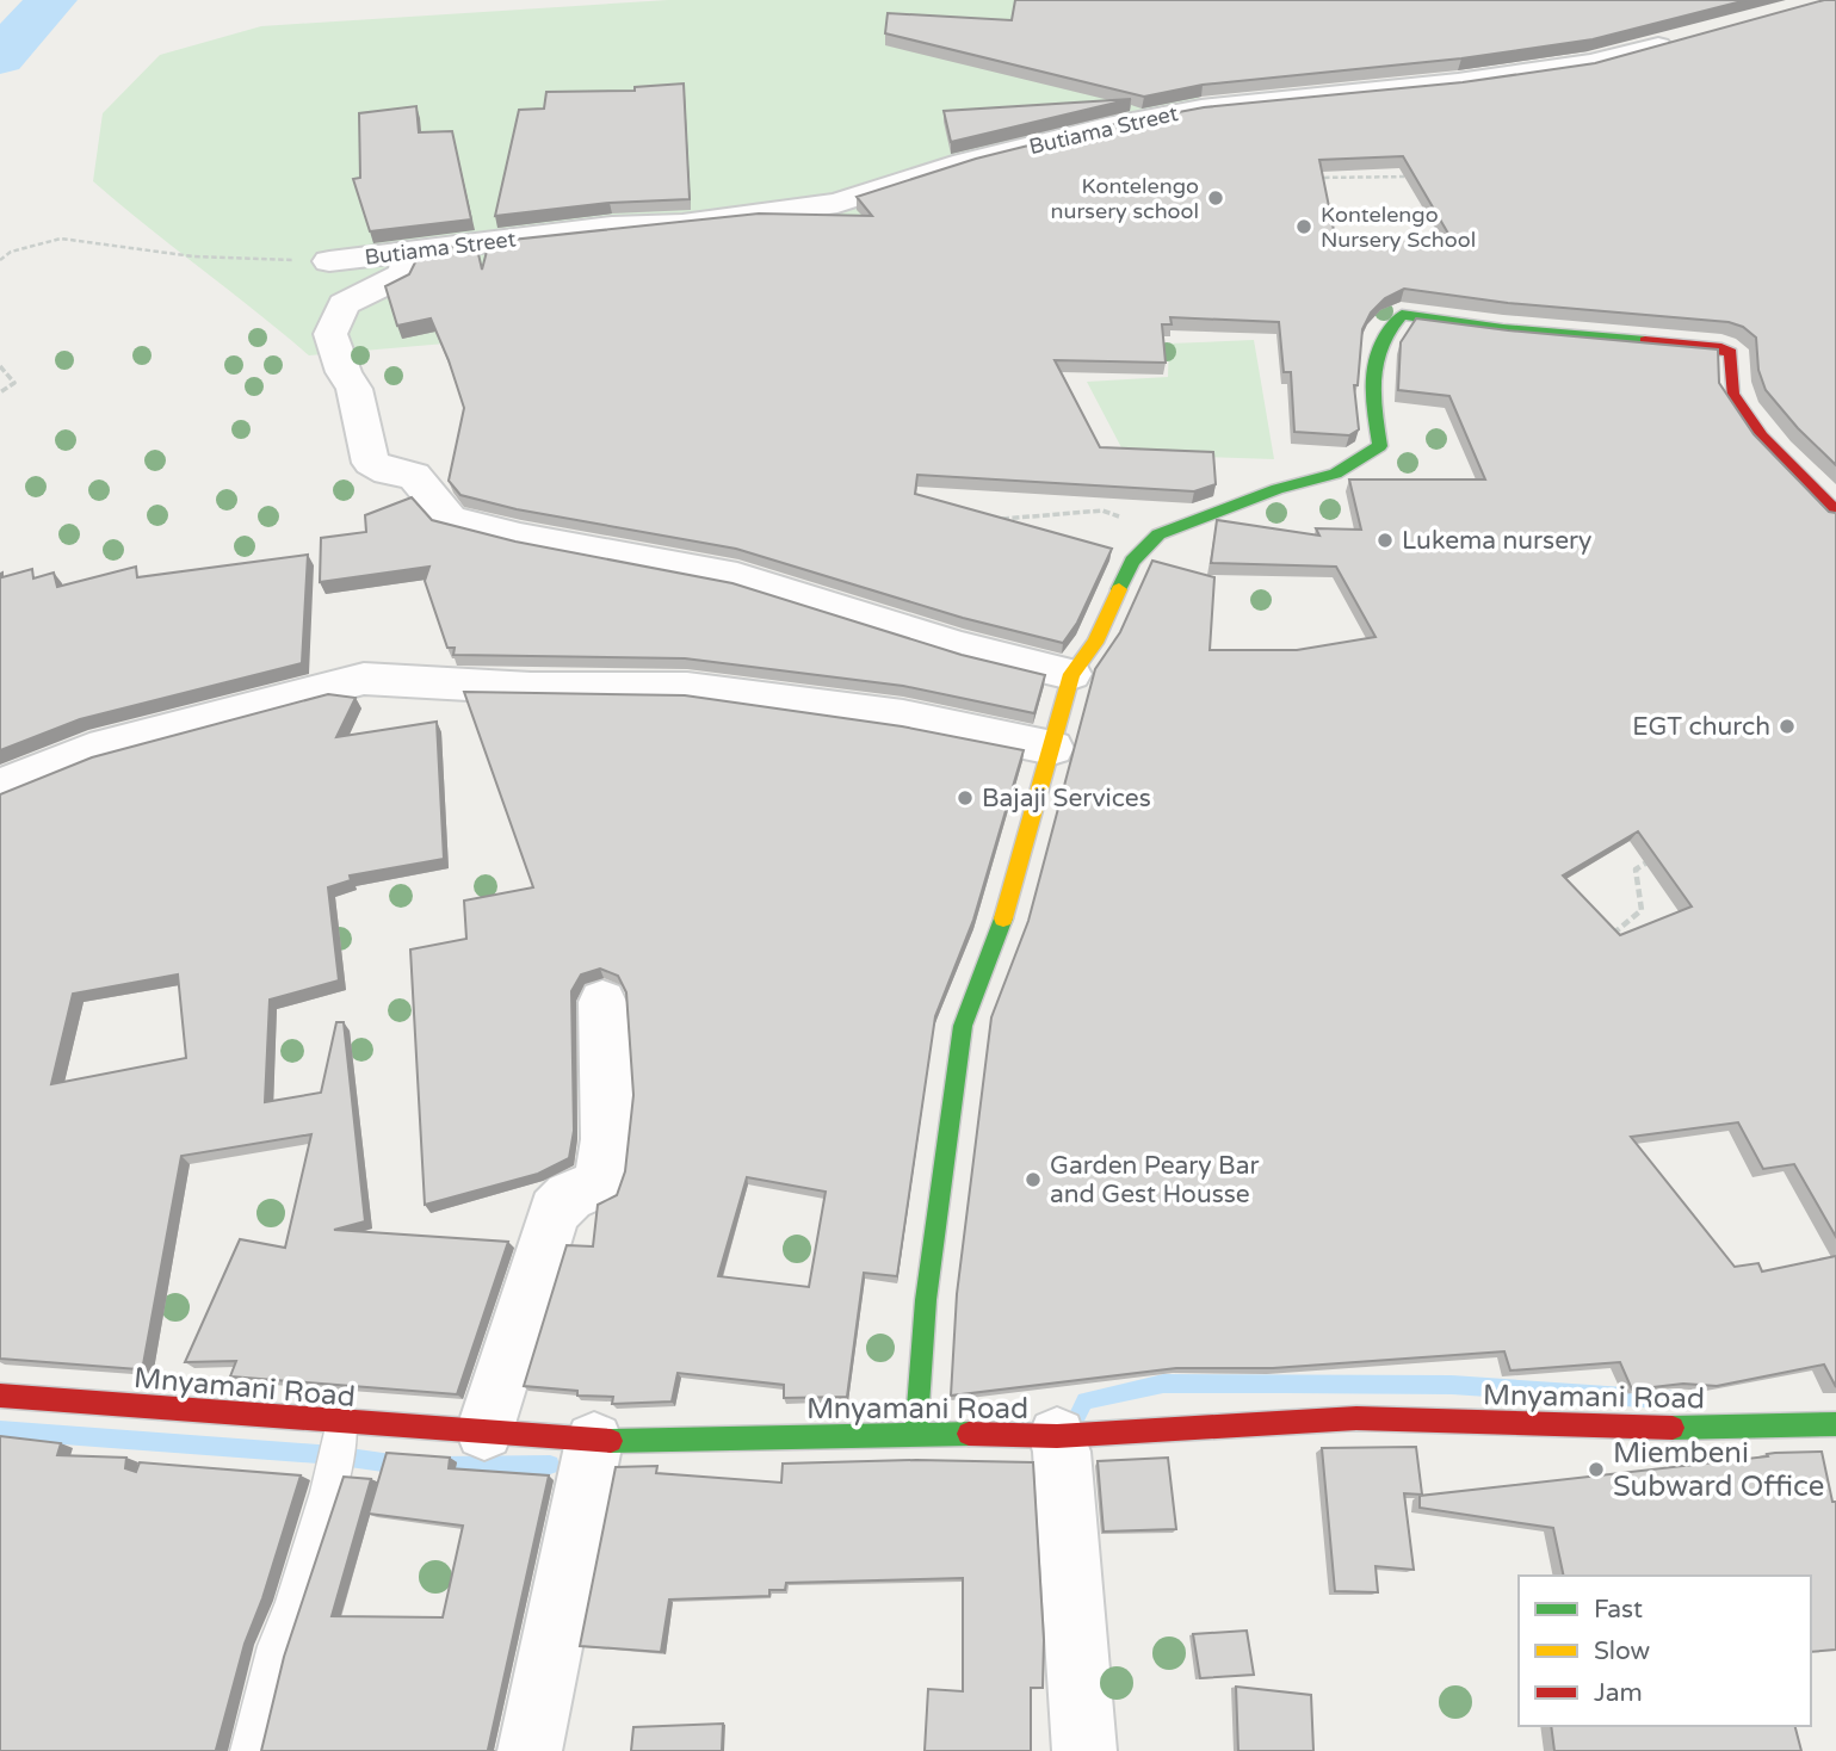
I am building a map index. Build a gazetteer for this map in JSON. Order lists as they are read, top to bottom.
{
  "streets": {
    "street": ["Butiama Street", "Mnyamani Road"]
  },
  "places": [
    "Kontelengo nursery school",
    "Kontelengo Nursery School",
    "Lukema nursery",
    "EGT church",
    "Bajaji Services",
    "Garden Peary Bar and Gest Housse",
    "Miembeni Subward Office"
  ],
  "legend": ["Fast", "Slow", "Jam"]
}
